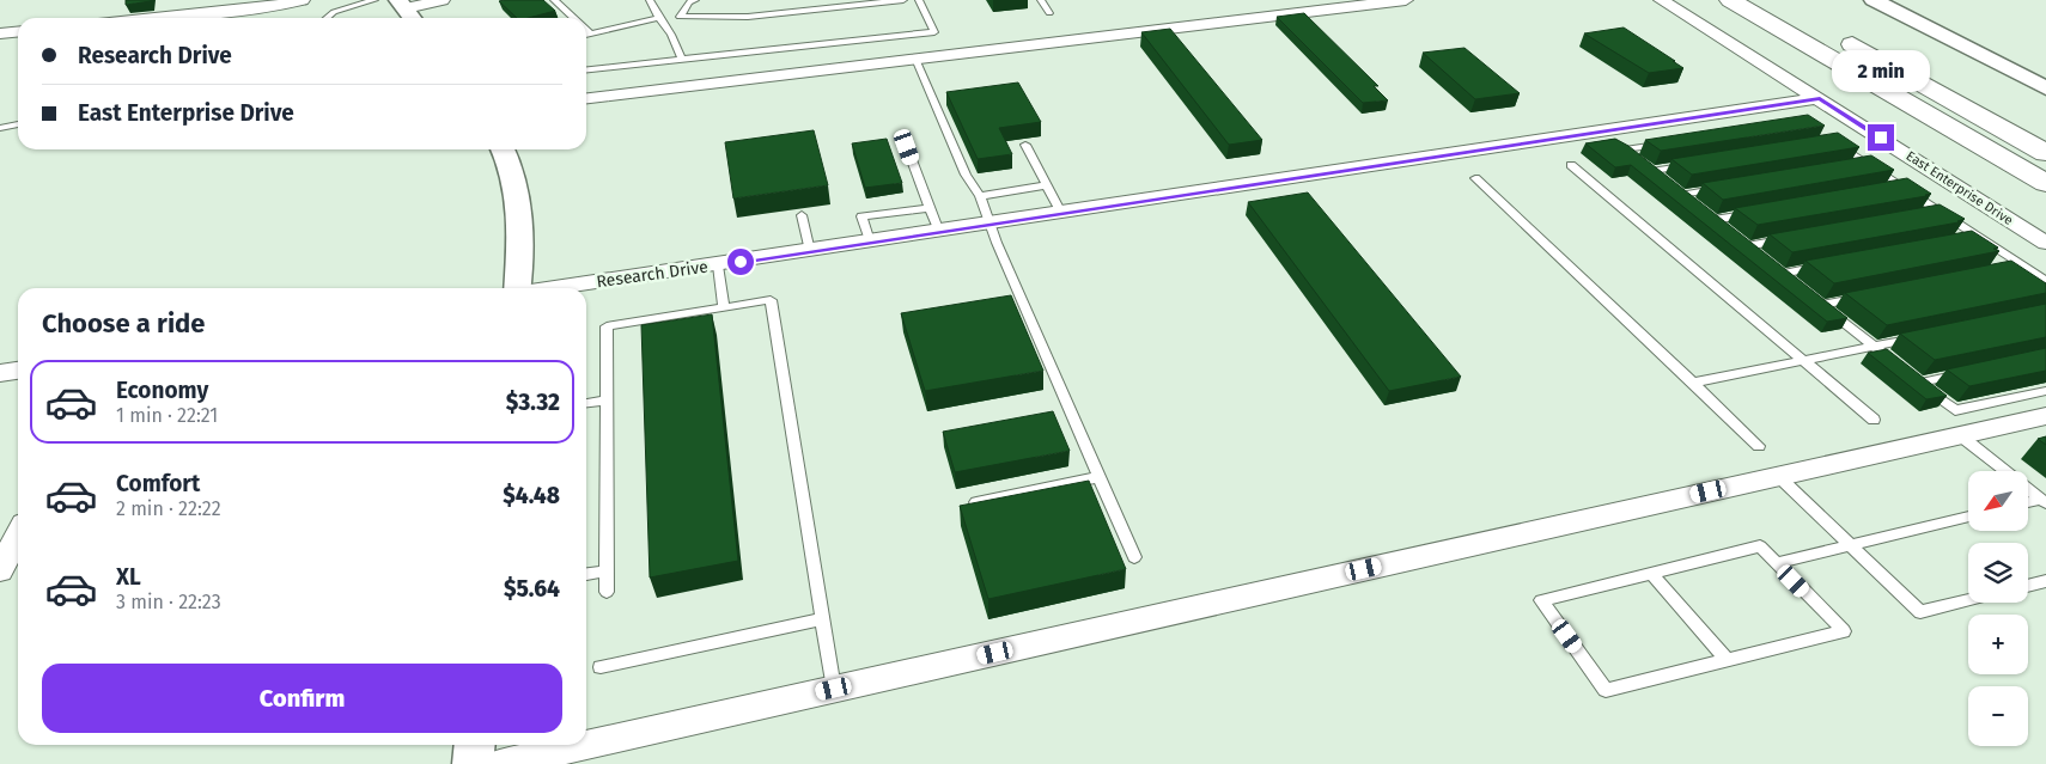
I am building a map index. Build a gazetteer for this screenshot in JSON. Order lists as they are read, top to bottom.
{
  "streets": {
    "street": ["East Enterprise Drive", "Research Drive"]
  },
  "crossings": [
    ["East Enterprise Drive", "Research Drive"]
  ],
  "north": "bottom left",
  "page": {
    "banner": ["Research Drive", "East Enterprise Drive"],
    "bubble": "2 min",
    "heading": "Choose a ride",
    "list": [
      {
        "name": "Economy",
        "note": "1 min · 22:21",
        "value": "$3.32"
      },
      {
        "name": "Comfort",
        "note": "2 min · 22:22",
        "value": "$4.48"
      },
      {
        "name": "XL",
        "note": "3 min · 22:23",
        "value": "$5.64"
      }
    ],
    "map_buttons": ["+", "−"],
    "buttons": "Confirm"
  }
}
